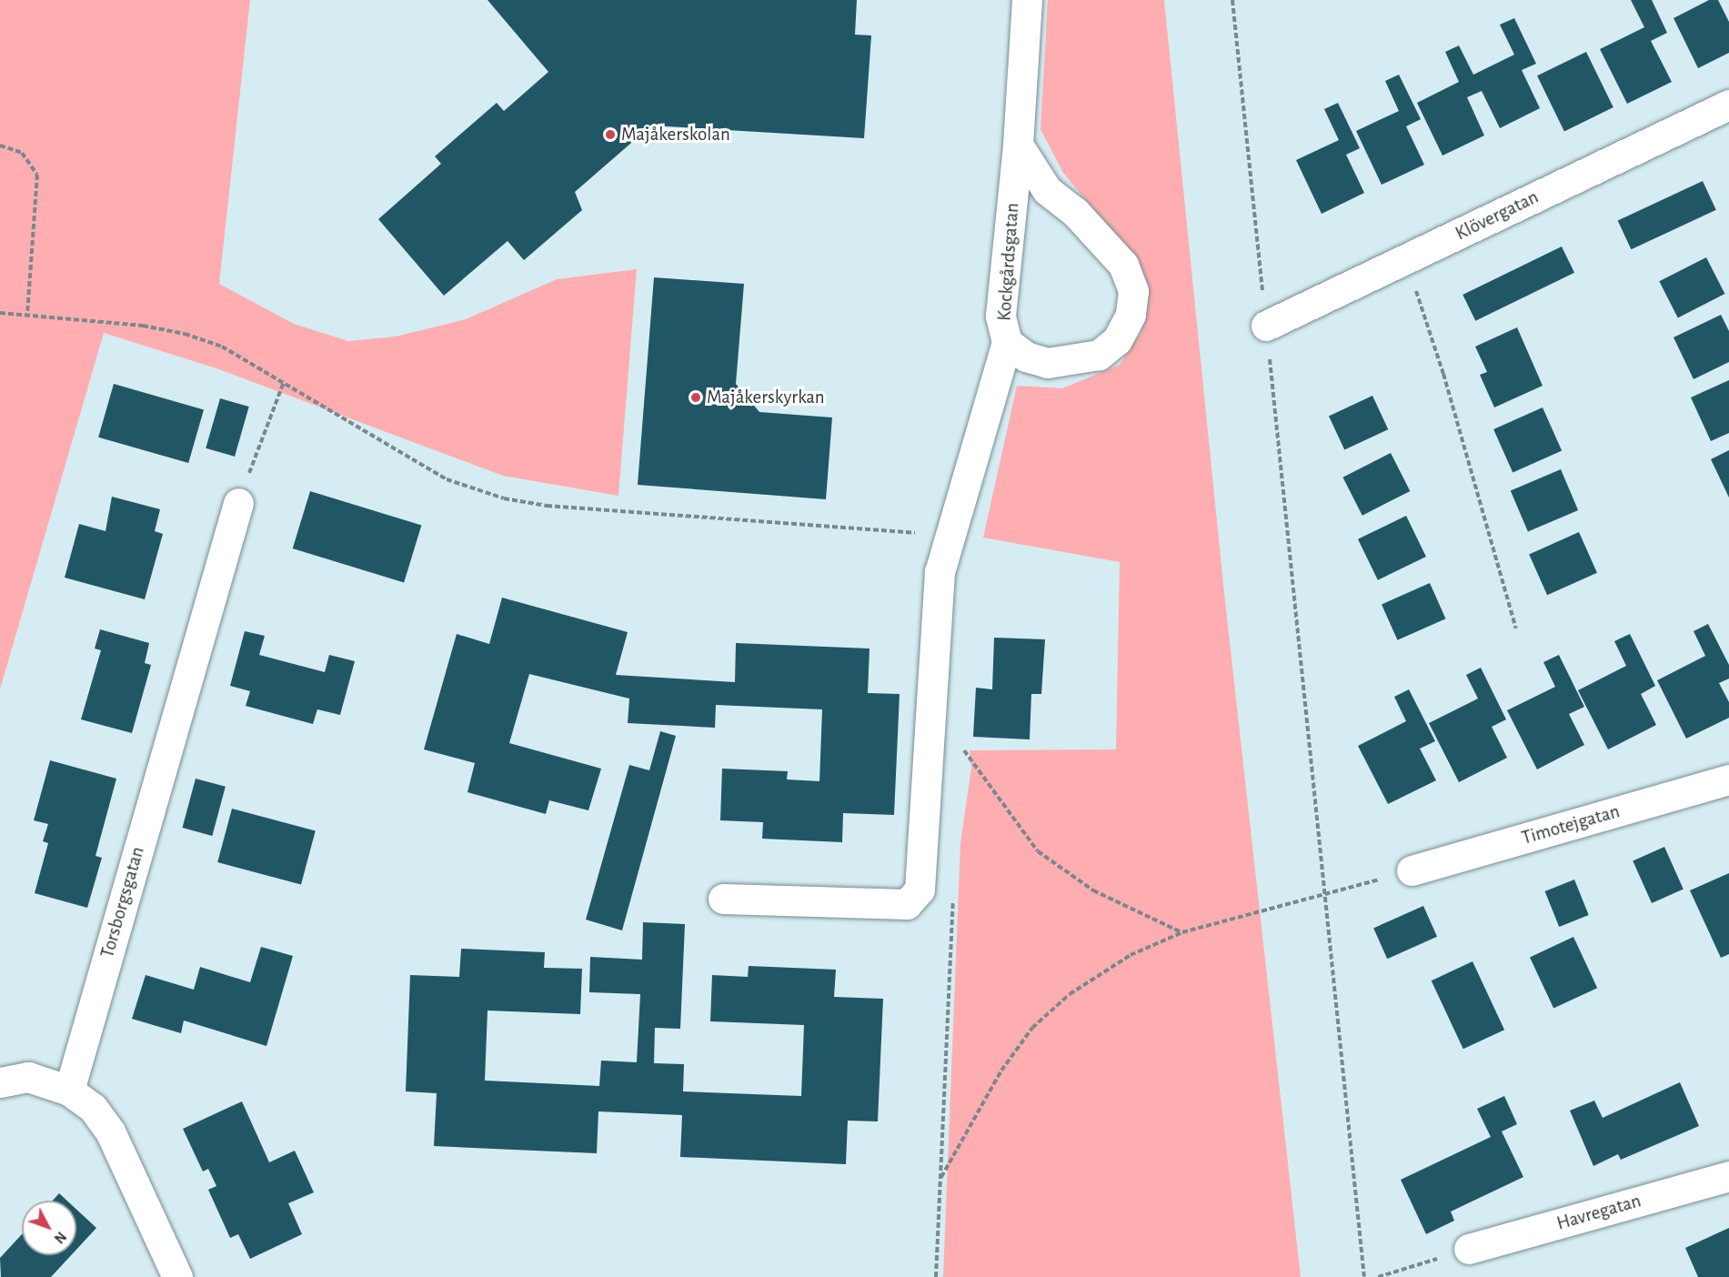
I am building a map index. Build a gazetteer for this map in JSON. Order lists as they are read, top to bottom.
{
  "streets": {
    "street": [
      "Klövergatan",
      "Kockgårdsgatan",
      "Timotejgatan",
      "Torsborgsgatan",
      "Havregatan"
    ]
  },
  "places": ["Majåkerskolan", "Majåkerskyrkan"],
  "north": "bottom right"
}
